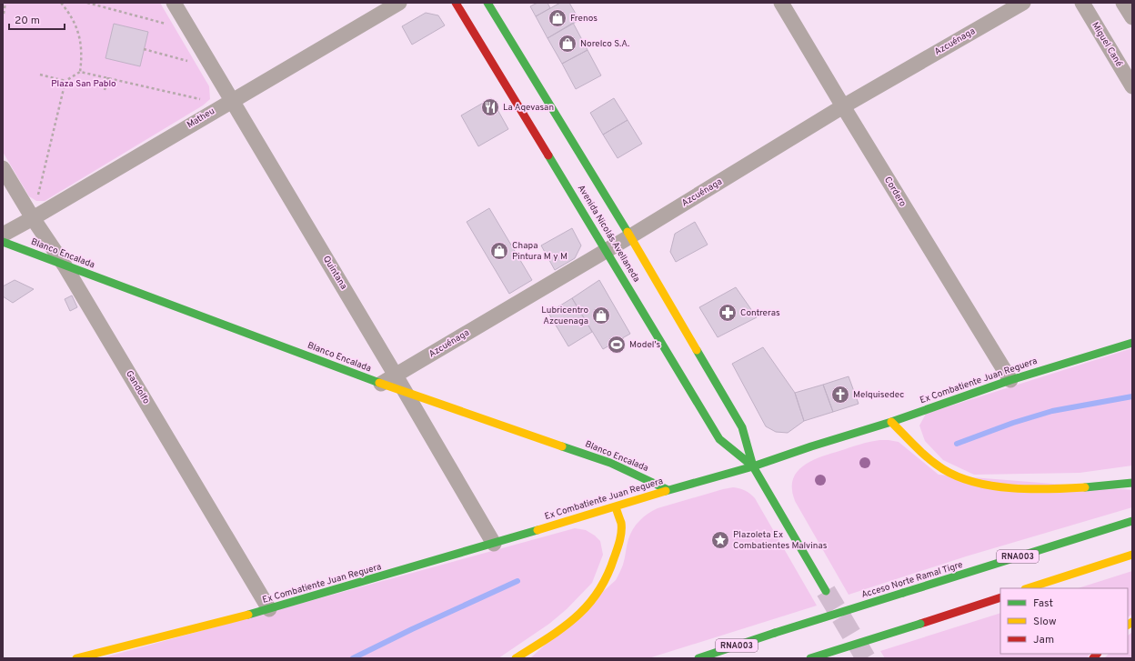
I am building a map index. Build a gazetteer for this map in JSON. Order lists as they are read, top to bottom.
{
  "streets": {
    "main road": [
      "Avenida Nicolás Avellaneda",
      "Blanco Encalada",
      "Ex Combatiente Juan Reguera",
      "RNA003",
      "Acceso Norte Ramal Tigre"
    ],
    "street": [
      "Azcuénaga",
      "Miguel Cané",
      "Matheu",
      "Cordero",
      "Quintana",
      "Gandolfo"
    ]
  },
  "crossings": [
    ["Azcuénaga", "Cordero"],
    ["Azcuénaga", "Avenida Nicolás Avellaneda"],
    ["Azcuénaga", "Blanco Encalada"],
    ["Azcuénaga", "Quintana"],
    ["Matheu", "Quintana"],
    ["Matheu", "Gandolfo"],
    ["Cordero", "Ex Combatiente Juan Reguera"],
    ["Avenida Nicolás Avellaneda", "Ex Combatiente Juan Reguera"],
    ["Blanco Encalada", "Quintana"],
    ["Blanco Encalada", "Ex Combatiente Juan Reguera"],
    ["Blanco Encalada", "Gandolfo"],
    ["Quintana", "Ex Combatiente Juan Reguera"],
    ["Ex Combatiente Juan Reguera", "Gandolfo"]
  ],
  "parks": ["Plaza San Pablo"],
  "places": {
    "shop": [
      "Frenos",
      "Norelco S.A.",
      "Chapa Pintura M y M",
      "Lubricentro Azcuenaga"
    ],
    "restaurant": ["La Aqevasan"],
    "pharmacy": ["Contreras"],
    "sports": ["Model's"],
    "church": ["Melquisedec"],
    "place": ["Plazoleta Ex Combatientes Malvinas"]
  },
  "legend": ["Fast", "Slow", "Jam"],
  "scale_bar": "20 m"
}
